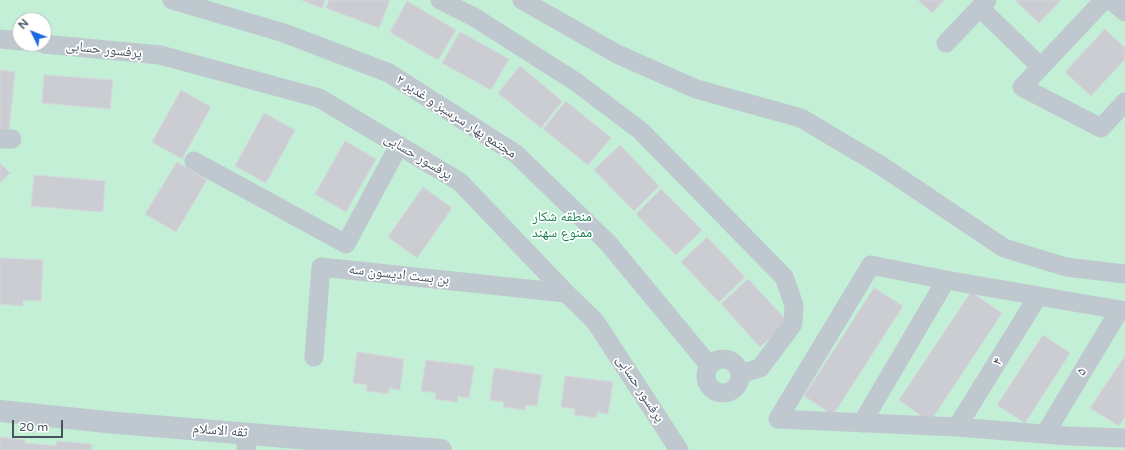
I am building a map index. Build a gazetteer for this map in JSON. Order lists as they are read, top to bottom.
{
  "streets": {
    "street": [
      "پرفسور حسابی",
      "مجتمع بهار سرسبز و غدیر ۲",
      "بن بست ادیسون سه",
      "۴",
      "۵",
      "ثقه الاسلام"
    ]
  },
  "crossings": [
    ["پرفسور حسابی", "بن بست ادیسون سه"]
  ],
  "parks": ["منطقه شکار ممنوع سهند"],
  "scale_bar": "20 m",
  "north": "top left"
}
